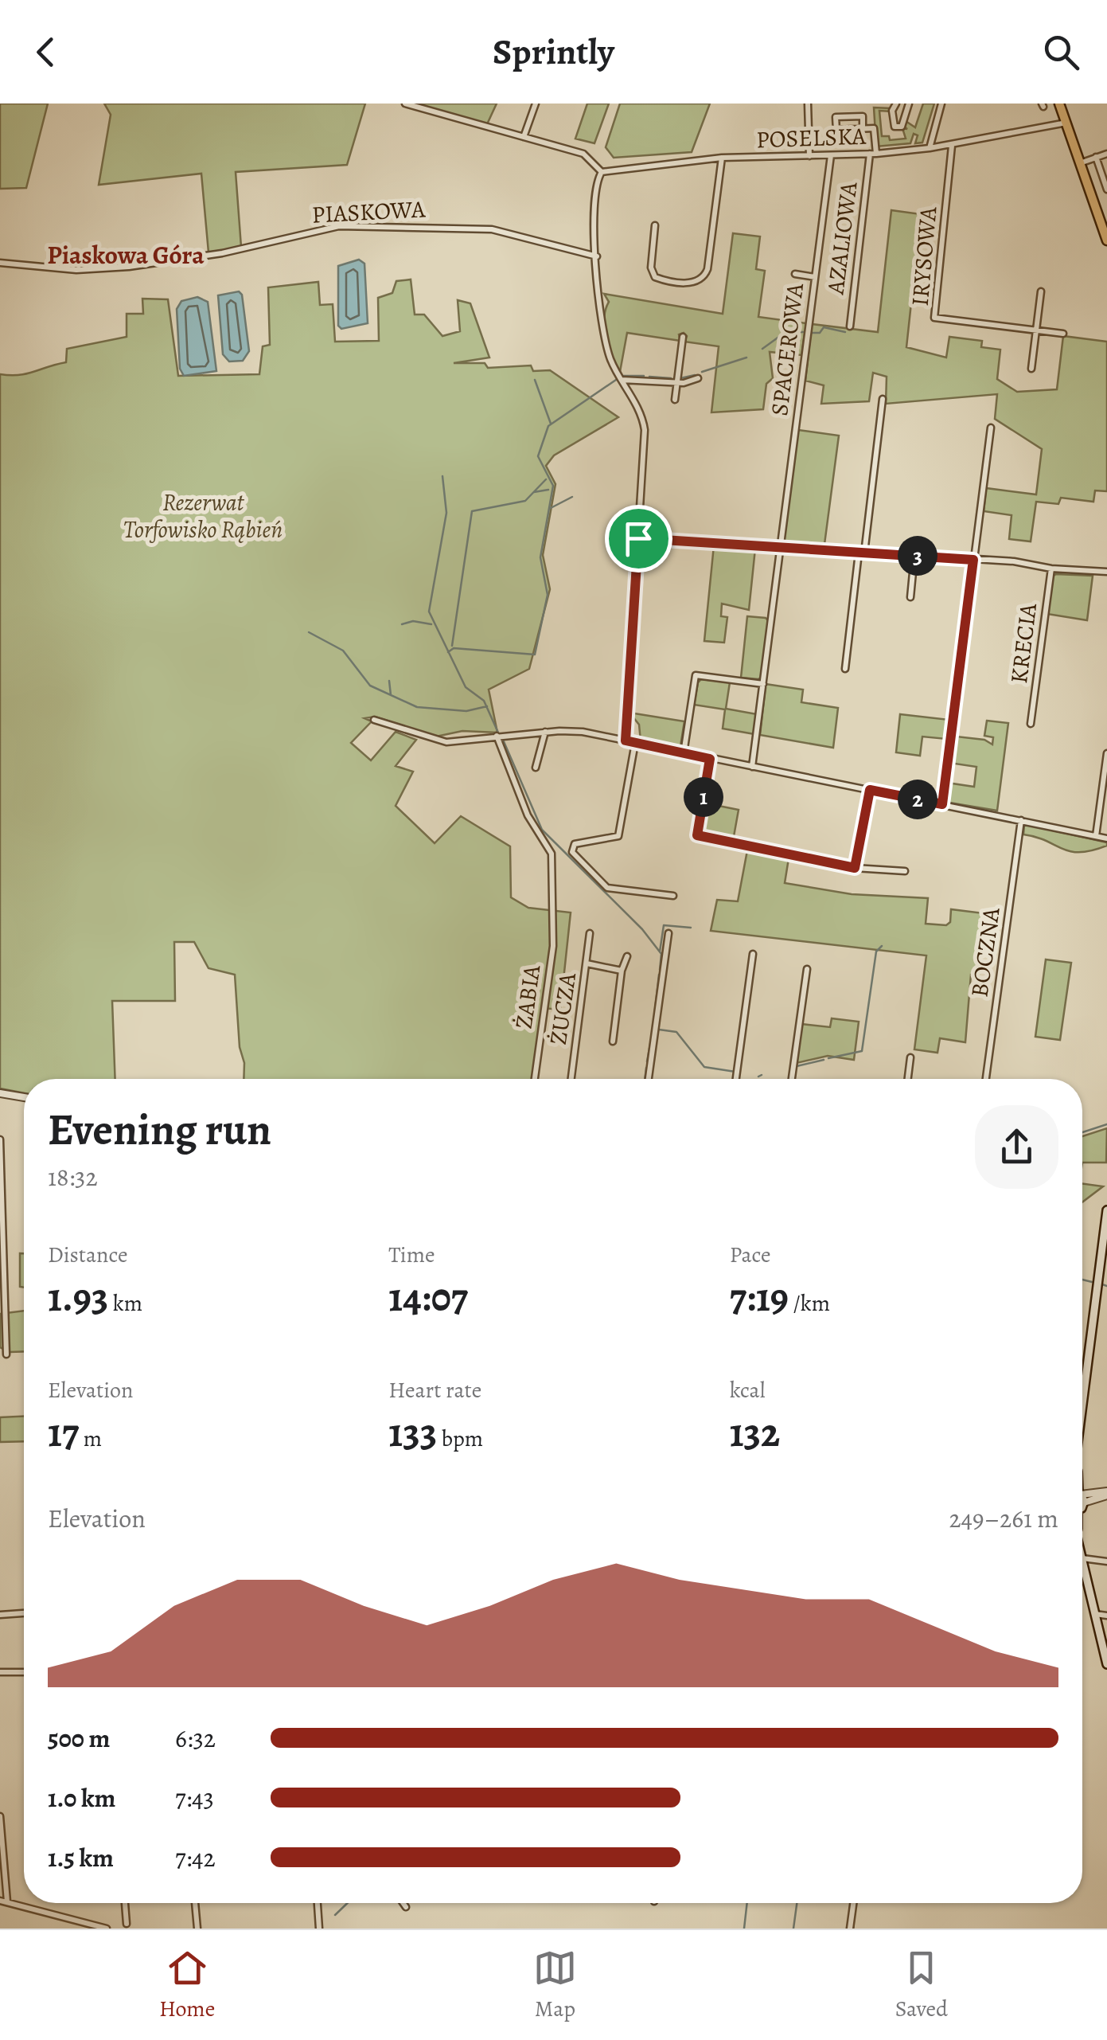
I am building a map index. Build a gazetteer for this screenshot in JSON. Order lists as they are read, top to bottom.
{
  "streets": {
    "street": [
      "POSELSKA",
      "PIASKOWA",
      "AZALIOWA",
      "IRYSOWA",
      "SPACEROWA",
      "KRECIA",
      "BOCZNA",
      "ŻABIA",
      "ŻUCZA"
    ]
  },
  "crossings": [
    ["POSELSKA", "AZALIOWA"],
    ["POSELSKA", "IRYSOWA"],
    ["POSELSKA", "SPACEROWA"]
  ],
  "districts": ["Piaskowa Góra"],
  "parks": ["Rezerwat Torfowisko Rąbień"],
  "page": {
    "header": "Sprintly",
    "pins": ["3", "1", "2"],
    "heading": ["Evening run", "18:32"],
    "stats": [
      ["Distance", "1.93 km"],
      ["Time", "14:07"],
      ["Pace", "7:19 /km"],
      ["Elevation", "17 m"],
      ["Heart rate", "133 bpm"],
      ["kcal", "132"]
    ],
    "chart": ["Elevation", "249–261 m"],
    "list": [
      {
        "name": "500 m",
        "note": "6:32"
      },
      {
        "name": "1.0 km",
        "note": "7:43"
      },
      {
        "name": "1.5 km",
        "note": "7:42"
      }
    ],
    "tabs": ["Home", "Map", "Saved"]
  }
}
